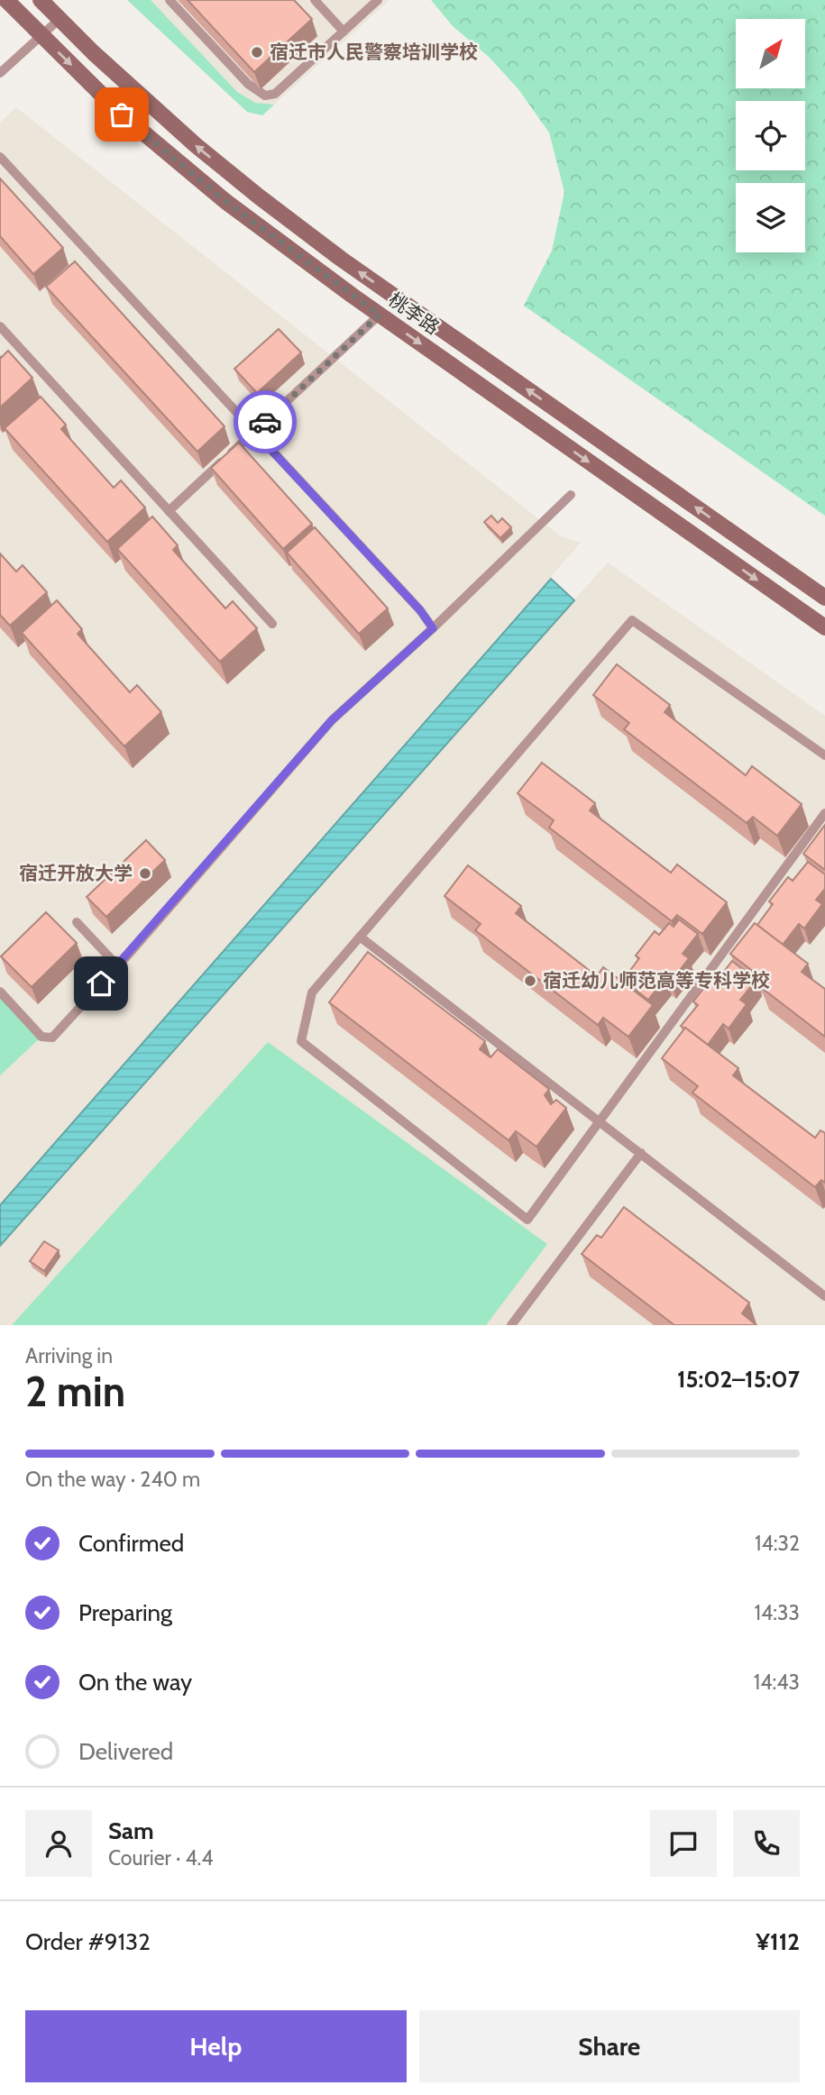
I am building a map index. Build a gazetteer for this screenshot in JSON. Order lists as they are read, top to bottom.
{
  "streets": {
    "main road": ["桃李路"]
  },
  "places": ["宿迁市人民警察培训学校", "宿迁开放大学", "宿迁幼儿师范高等专科学校"],
  "north": "top right",
  "page": {
    "heading": ["2 min", "Arriving in", "15:02–15:07"],
    "panel": [
      "Sam",
      "Courier · 4.4",
      "Order #9132",
      "¥112"
    ],
    "bar": "On the way · 240 m",
    "list": [
      ["Confirmed", "14:32"],
      ["Preparing", "14:33"],
      ["On the way", "14:43"],
      "Delivered"
    ],
    "buttons": ["Help", "Share"]
  }
}
